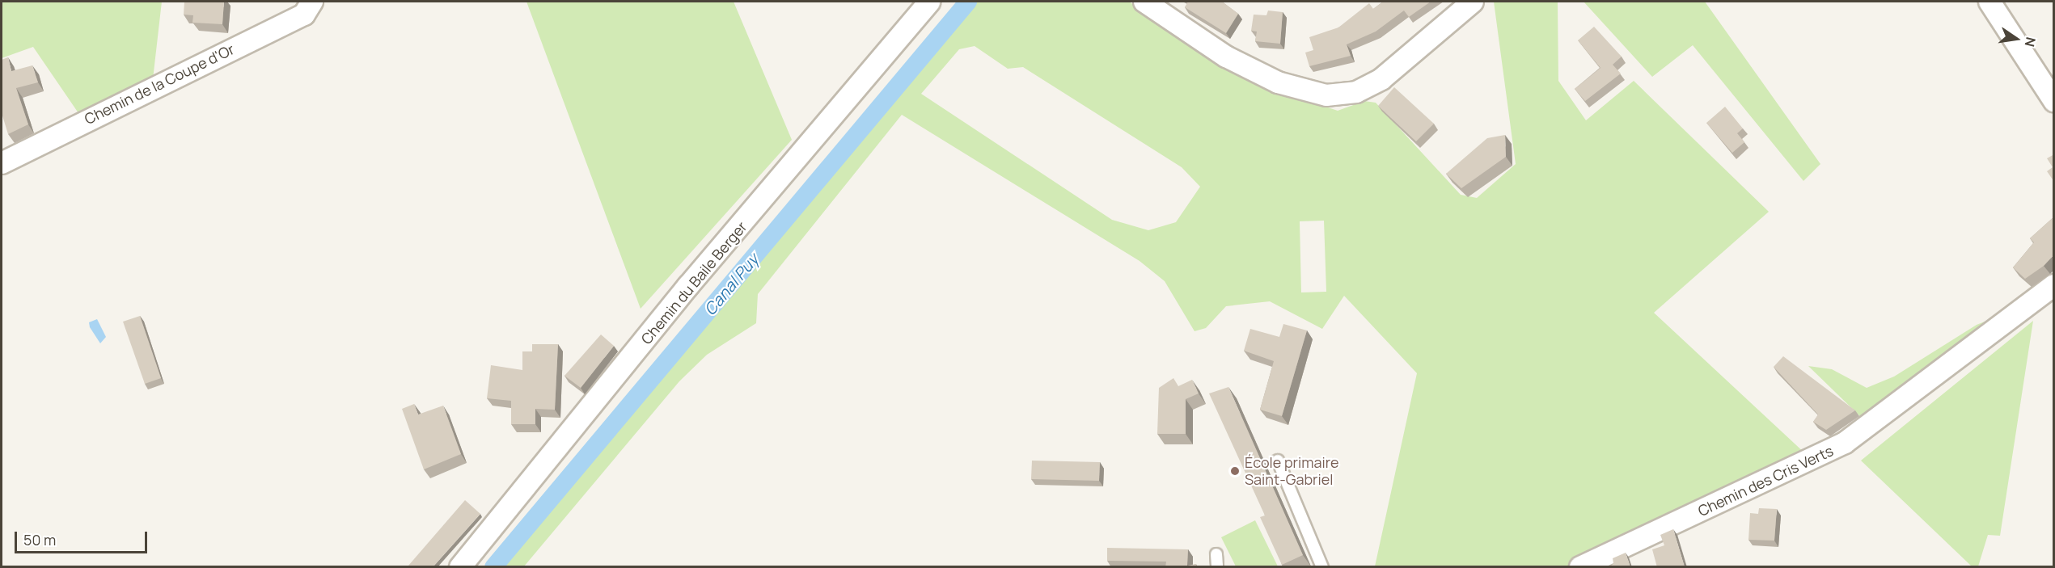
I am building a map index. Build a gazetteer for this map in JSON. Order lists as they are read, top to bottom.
{
  "streets": {
    "street": ["Chemin de la Coupe d'Or", "Chemin du Baile Berger", "Chemin des Cris Verts"]
  },
  "water": ["Canal Puy"],
  "places": ["École primaire Saint-Gabriel"],
  "scale_bar": "50 m",
  "north": "right"
}
